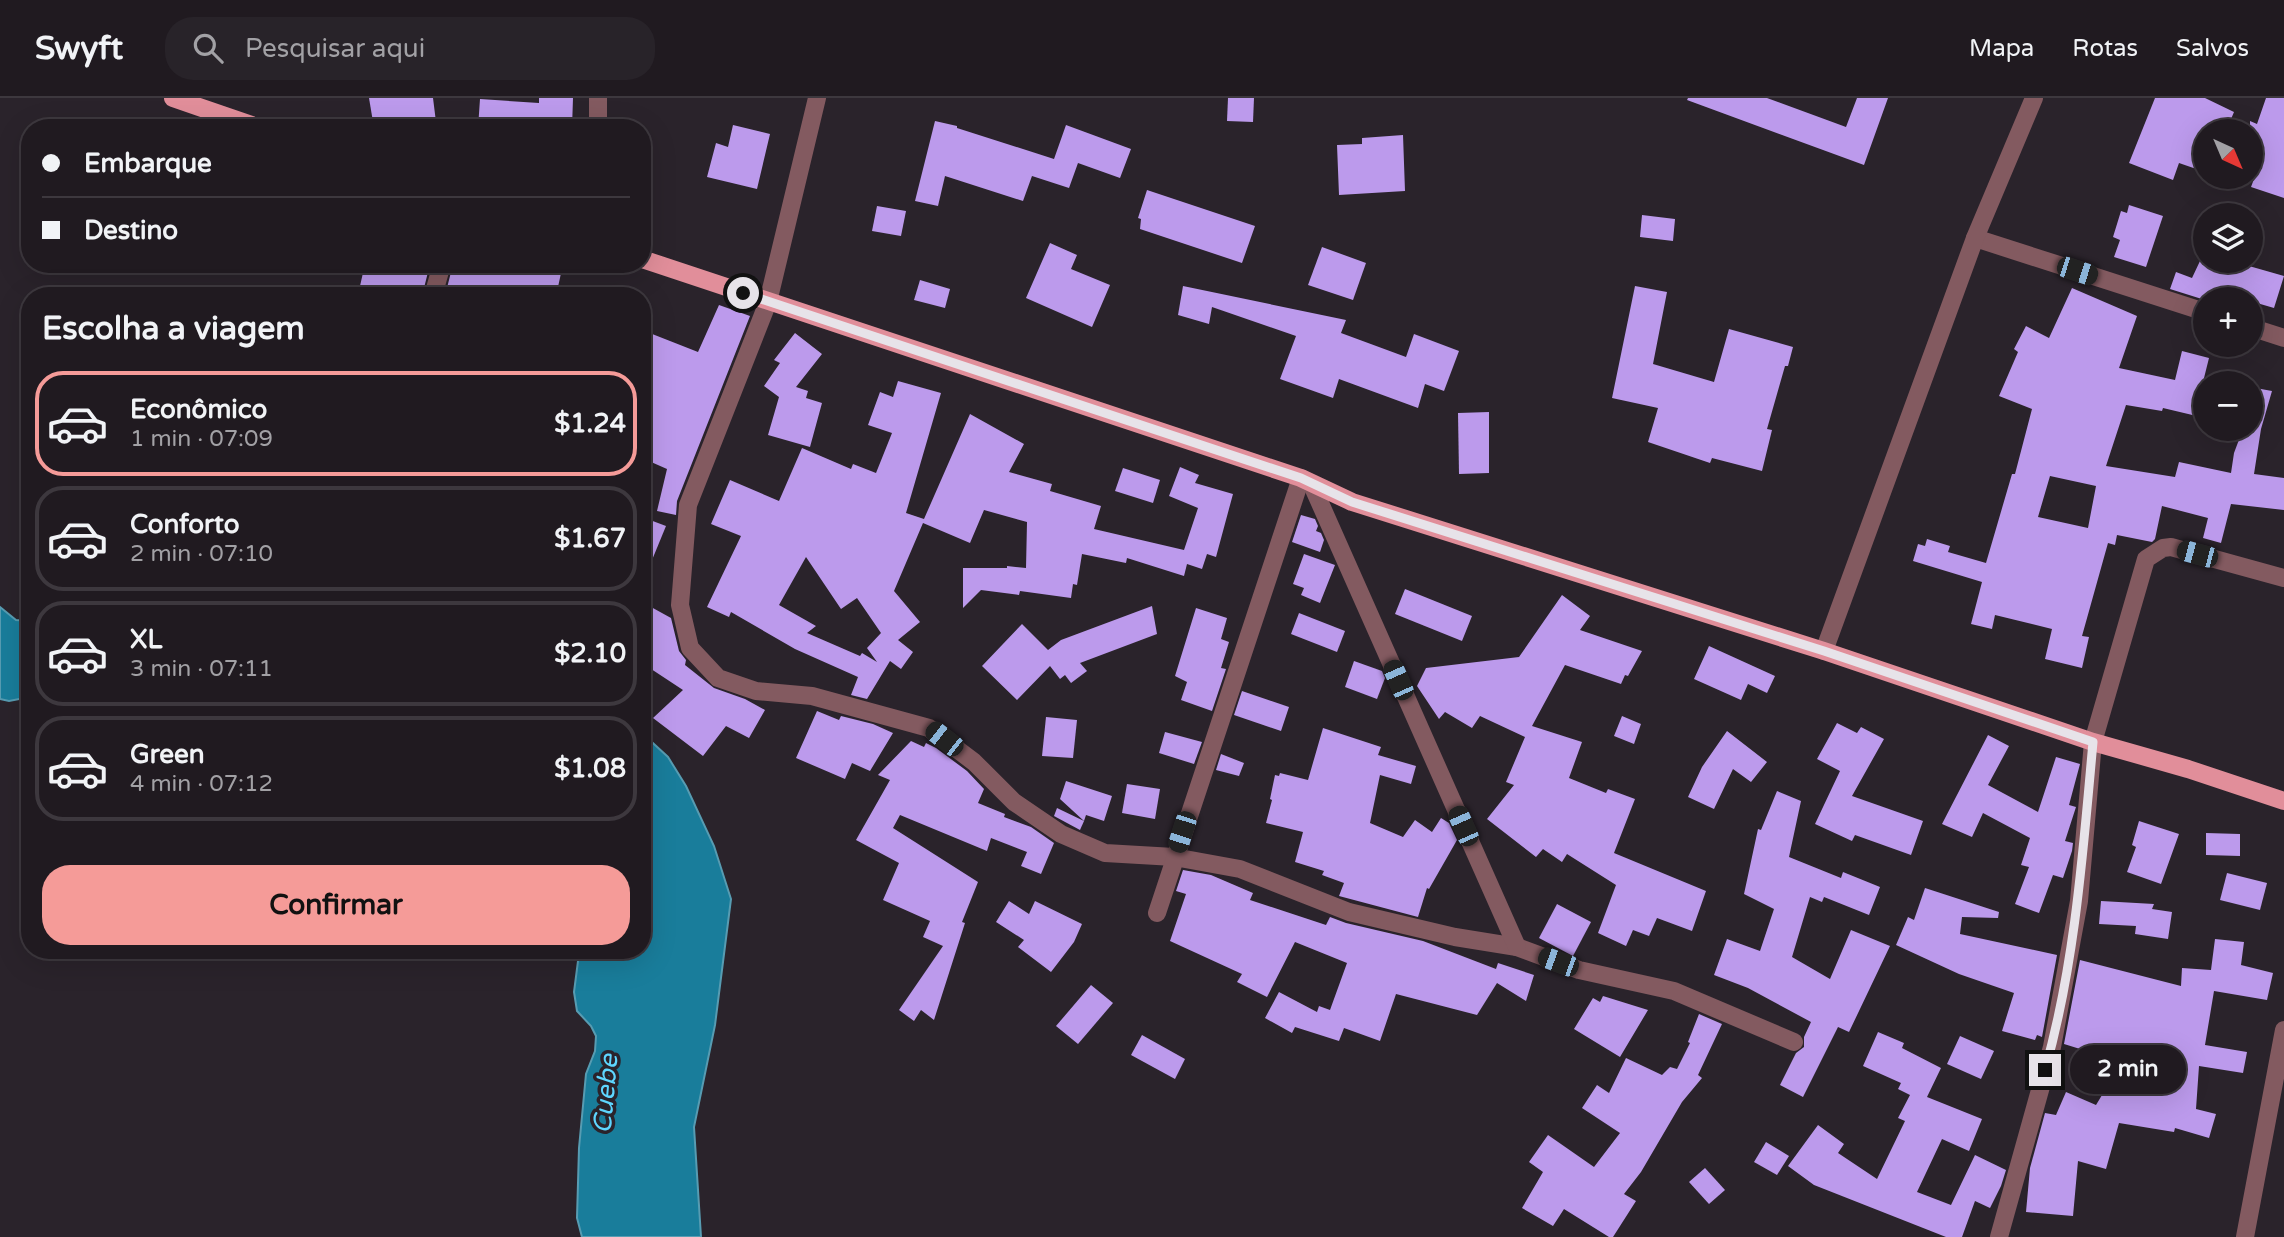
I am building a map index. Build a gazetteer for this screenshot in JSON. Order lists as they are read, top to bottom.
{
  "water": ["Cuebe"],
  "north": "bottom right",
  "page": {
    "header": "Swyft",
    "search": "Pesquisar aqui",
    "nav": ["Mapa", "Rotas", "Salvos"],
    "map_buttons": ["+", "−"],
    "banner": ["Embarque", "Destino"],
    "heading": "Escolha a viagem",
    "list": [
      {
        "name": "Econômico",
        "note": "1 min · 07:09",
        "value": "$1.24"
      },
      {
        "name": "Conforto",
        "note": "2 min · 07:10",
        "value": "$1.67"
      },
      {
        "name": "XL",
        "note": "3 min · 07:11",
        "value": "$2.10"
      },
      {
        "name": "Green",
        "note": "4 min · 07:12",
        "value": "$1.08"
      }
    ],
    "buttons": "Confirmar",
    "bubble": "2 min"
  }
}
